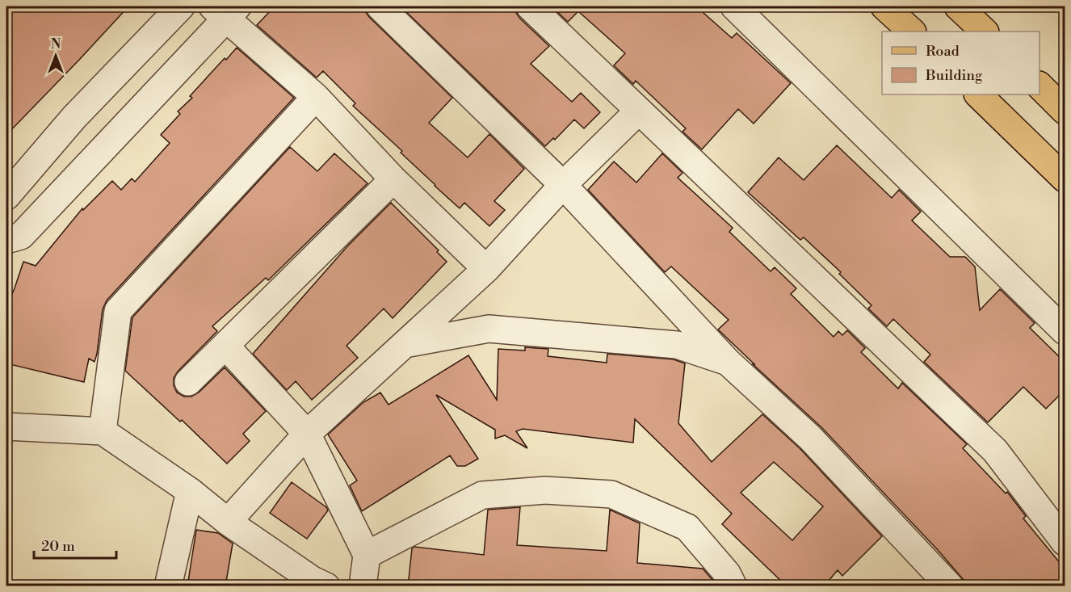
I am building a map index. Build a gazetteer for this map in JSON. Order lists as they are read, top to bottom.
{
  "legend": ["Road", "Building"],
  "scale_bar": "20 m",
  "north": "top"
}
